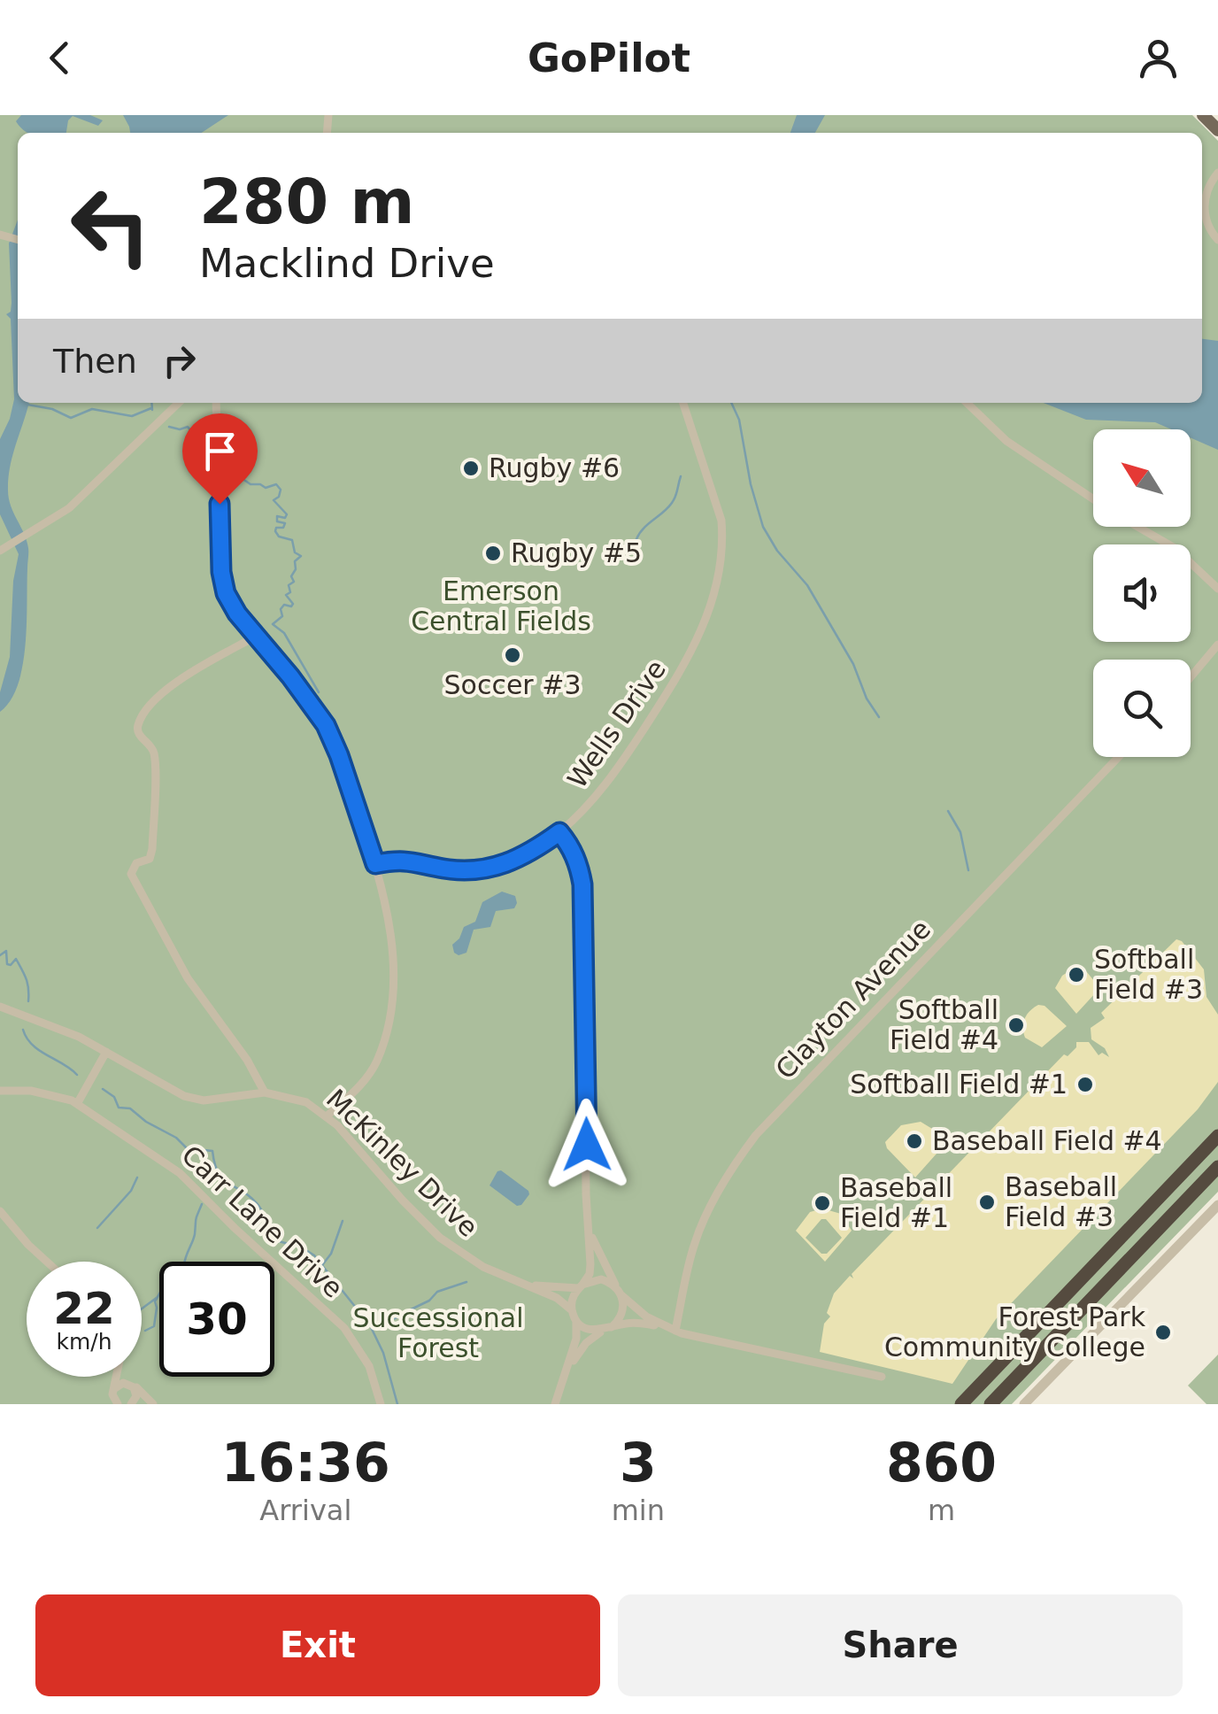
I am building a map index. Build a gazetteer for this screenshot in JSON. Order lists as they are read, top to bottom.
{
  "streets": {
    "street": [
      "Wells Drive",
      "Clayton Avenue",
      "McKinley Drive",
      "Carr Lane Drive"
    ]
  },
  "parks": ["Emerson Central Fields", "Successional Forest"],
  "places": [
    "Rugby #6",
    "Rugby #5",
    "Soccer #3",
    "Softball Field #3",
    "Softball Field #4",
    "Softball Field #1",
    "Baseball Field #4",
    "Baseball Field #3",
    "Baseball Field #1",
    "Forest Park Community College"
  ],
  "north": "top left",
  "page": {
    "header": "GoPilot",
    "turn": ["280 m", "Macklind Drive"],
    "then": "Then",
    "speed": "22 km/h",
    "limit": "30",
    "eta": [
      "16:36",
      "Arrival",
      "3",
      "min",
      "860",
      "m"
    ],
    "buttons": ["Exit", "Share"]
  }
}
